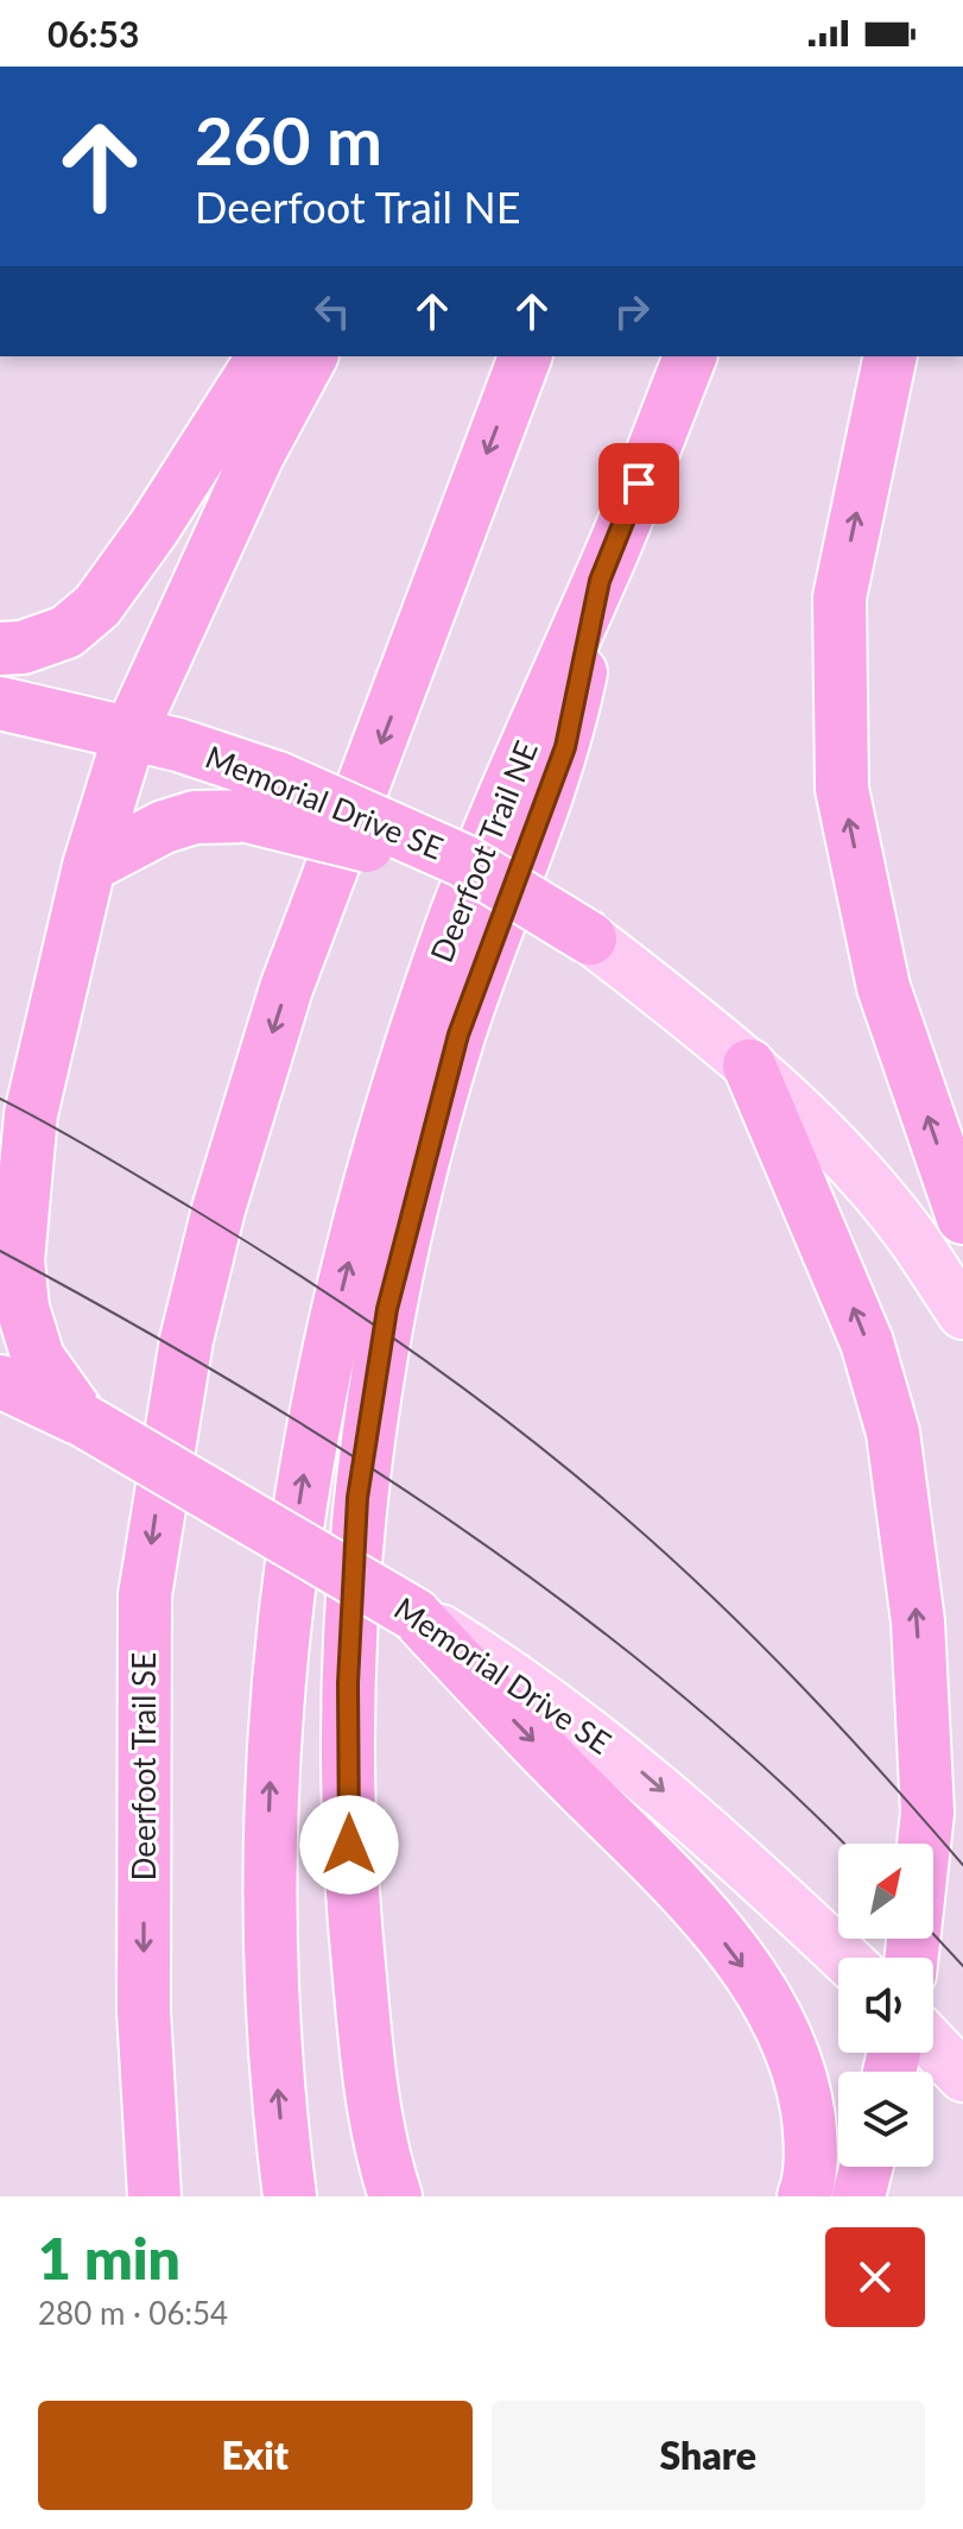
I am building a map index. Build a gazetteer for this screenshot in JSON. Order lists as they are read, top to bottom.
{
  "streets": {
    "highway": ["Memorial Drive SE", "Deerfoot Trail NE", "Deerfoot Trail SE"]
  },
  "north": "top right",
  "page": {
    "status": "06:53",
    "turn": ["260 m", "Deerfoot Trail NE"],
    "heading": ["1 min", "280 m · 06:54"],
    "buttons": ["Exit", "Share"]
  }
}
